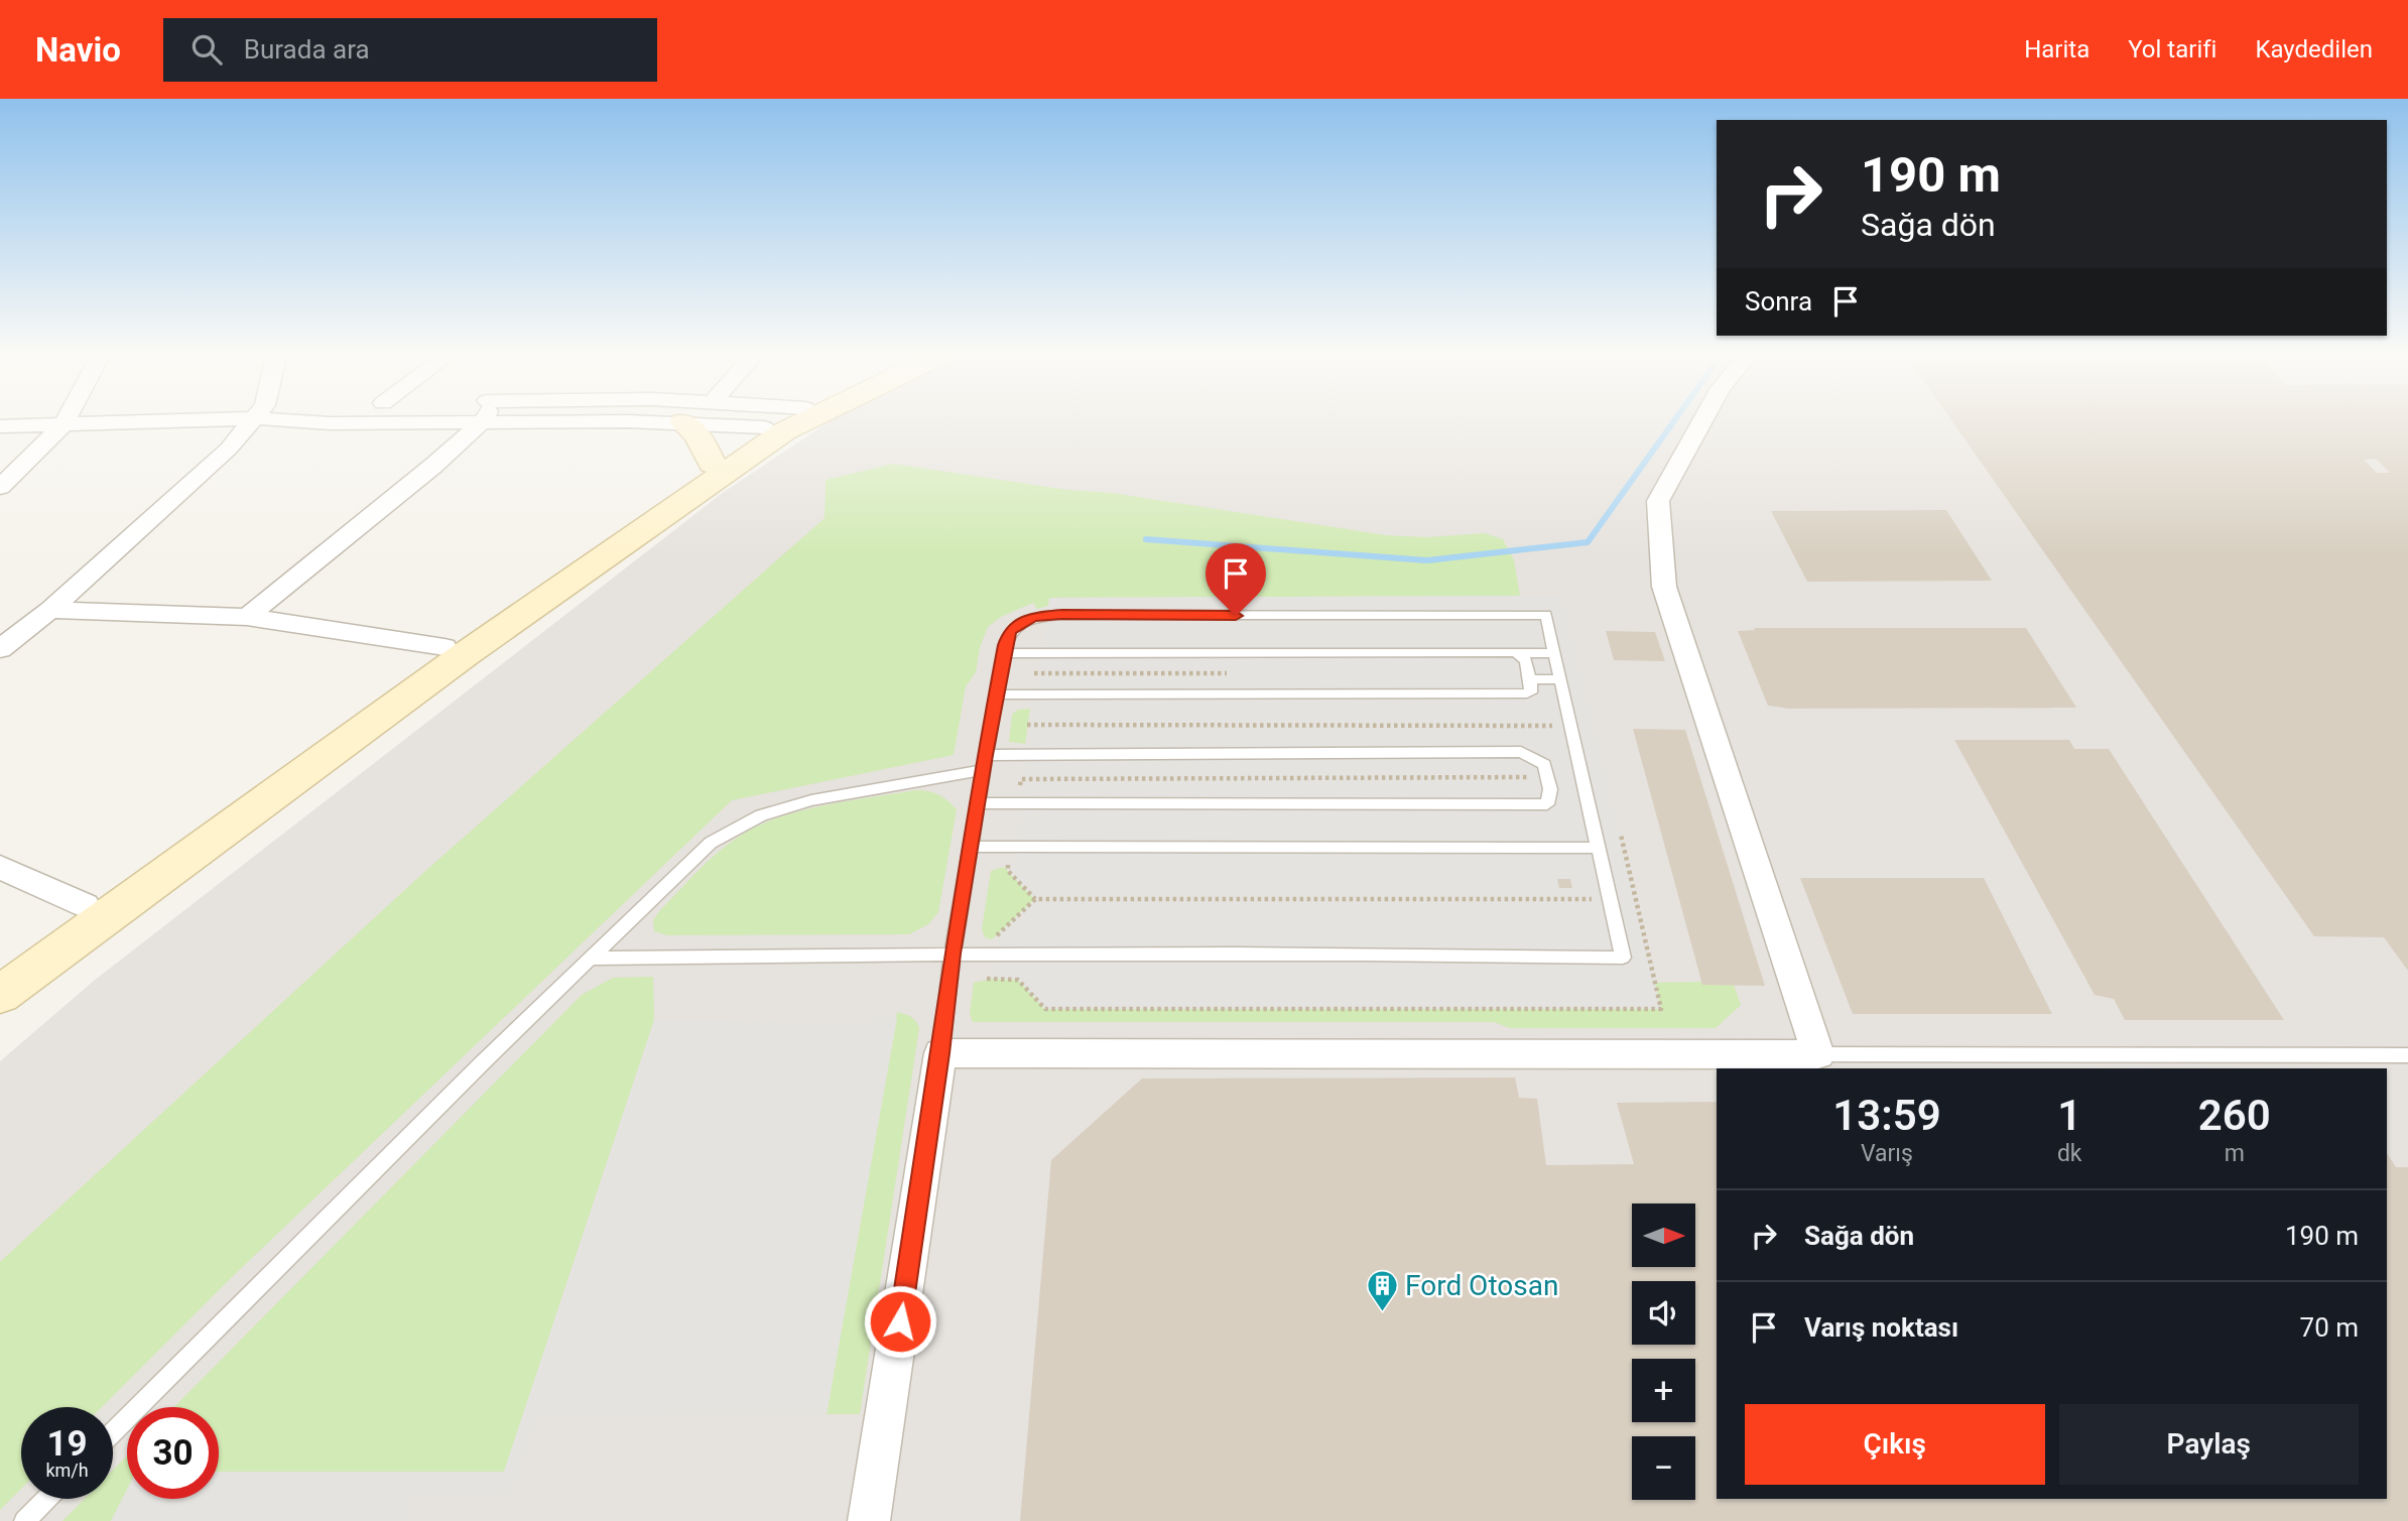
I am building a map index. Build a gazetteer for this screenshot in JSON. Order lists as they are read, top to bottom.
{
  "places": {
    "building": ["Ford Otosan"]
  },
  "north": "right",
  "page": {
    "header": "Navio",
    "search": "Burada ara",
    "nav": ["Harita", "Yol tarifi", "Kaydedilen"],
    "turn": ["190 m", "Sağa dön"],
    "then": "Sonra",
    "eta": [
      "13:59",
      "Varış",
      "1",
      "dk",
      "260",
      "m"
    ],
    "list": [
      {
        "name": "Sağa dön",
        "value": "190 m"
      },
      {
        "name": "Varış noktası",
        "value": "70 m"
      }
    ],
    "map_buttons": ["+", "−"],
    "buttons": ["Çıkış", "Paylaş"],
    "speed": "19 km/h",
    "limit": "30"
  }
}
